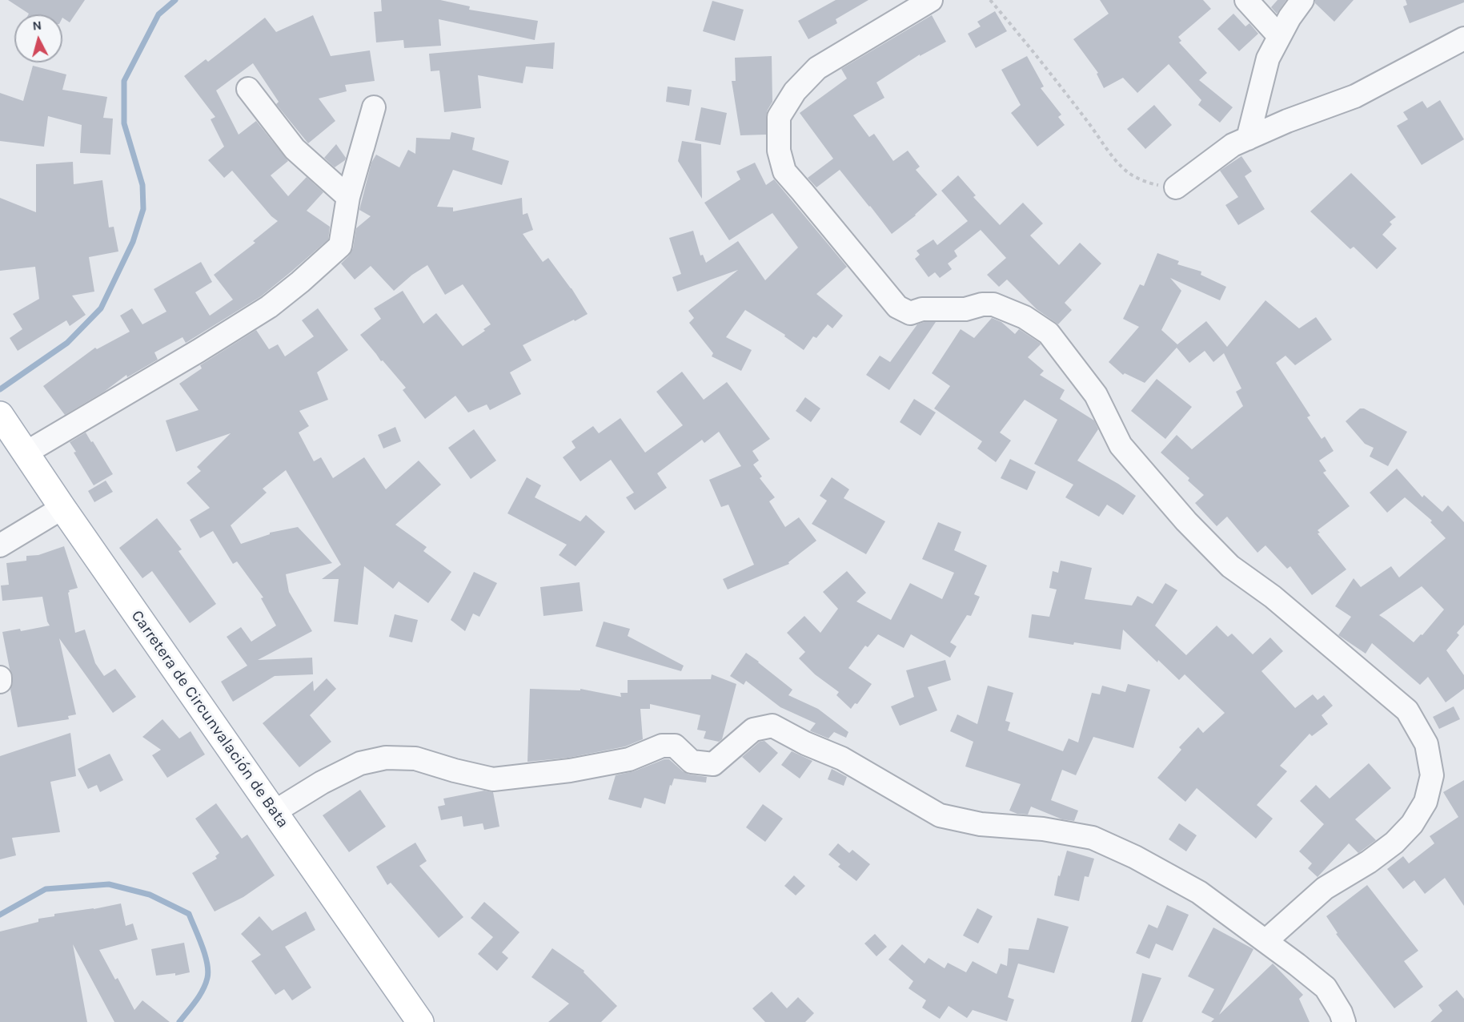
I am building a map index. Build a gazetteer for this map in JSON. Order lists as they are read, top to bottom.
{
  "streets": {
    "main road": ["Carretera de Circunvalación de Bata"]
  },
  "north": "top"
}
